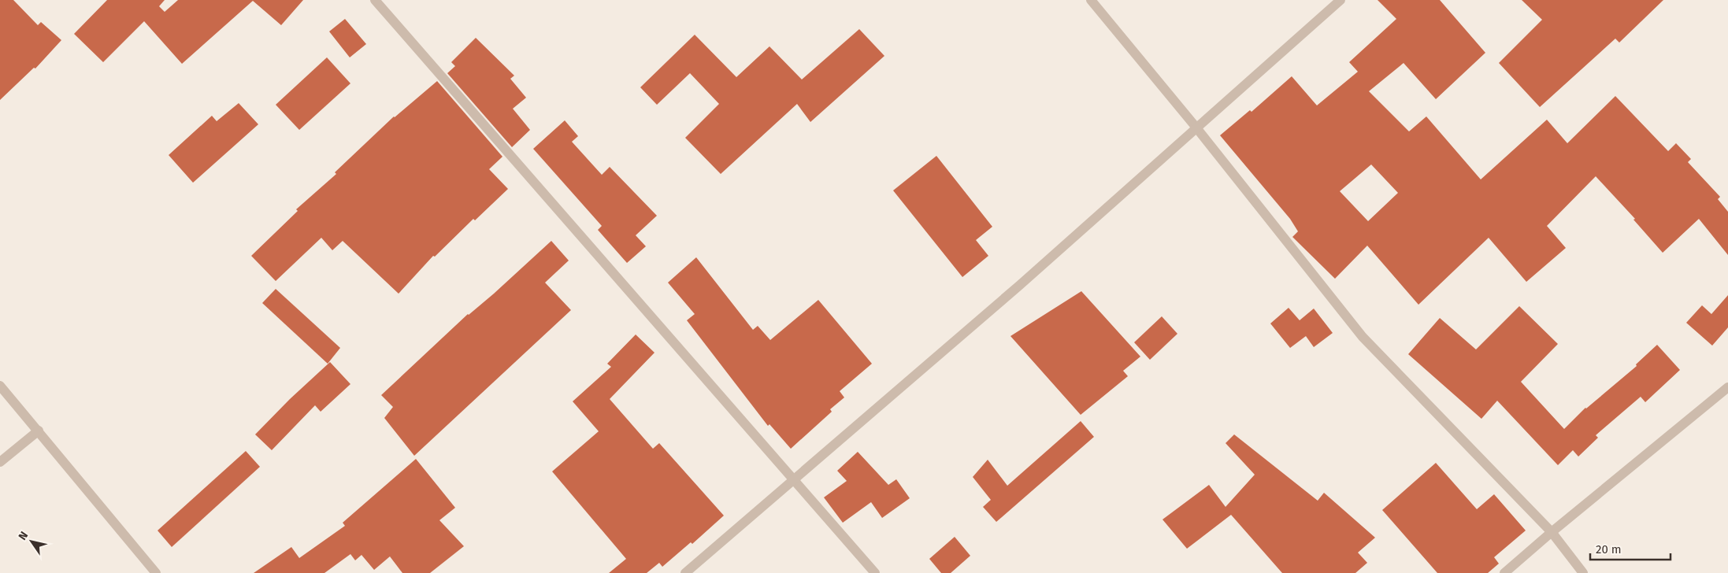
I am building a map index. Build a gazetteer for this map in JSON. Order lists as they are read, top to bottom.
{
  "scale_bar": "20 m",
  "north": "top left"
}
